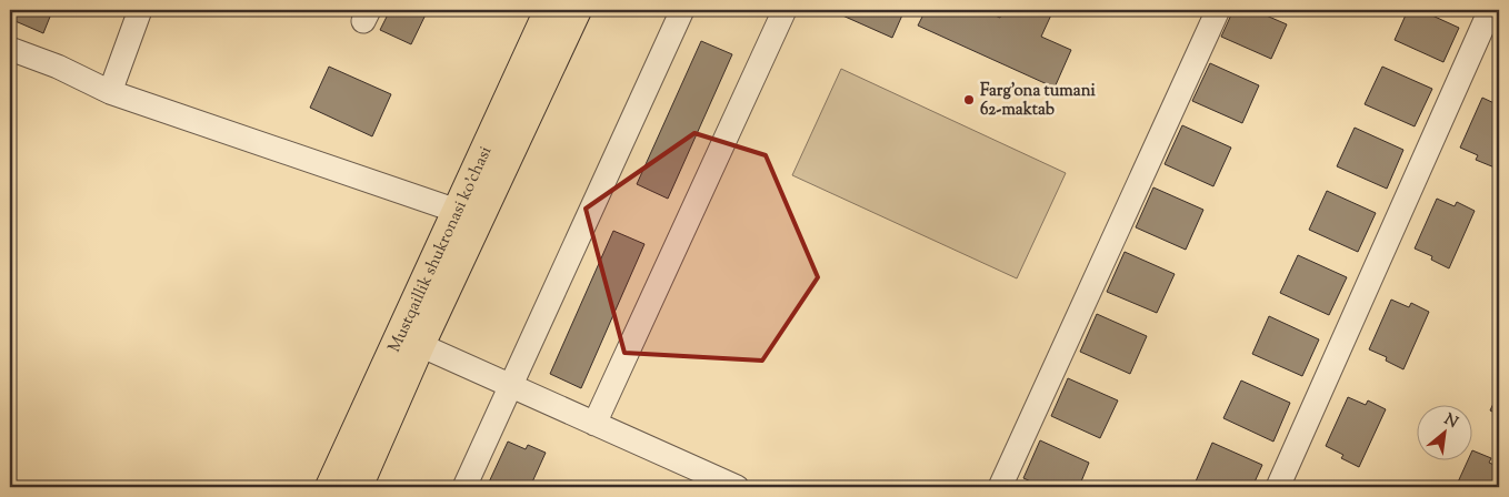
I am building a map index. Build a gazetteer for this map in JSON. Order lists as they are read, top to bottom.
{
  "streets": {
    "main road": ["Mustqaillik shukronasi ko'chasi"]
  },
  "places": ["Farg'ona tumani 62-maktab"],
  "north": "top right"
}
